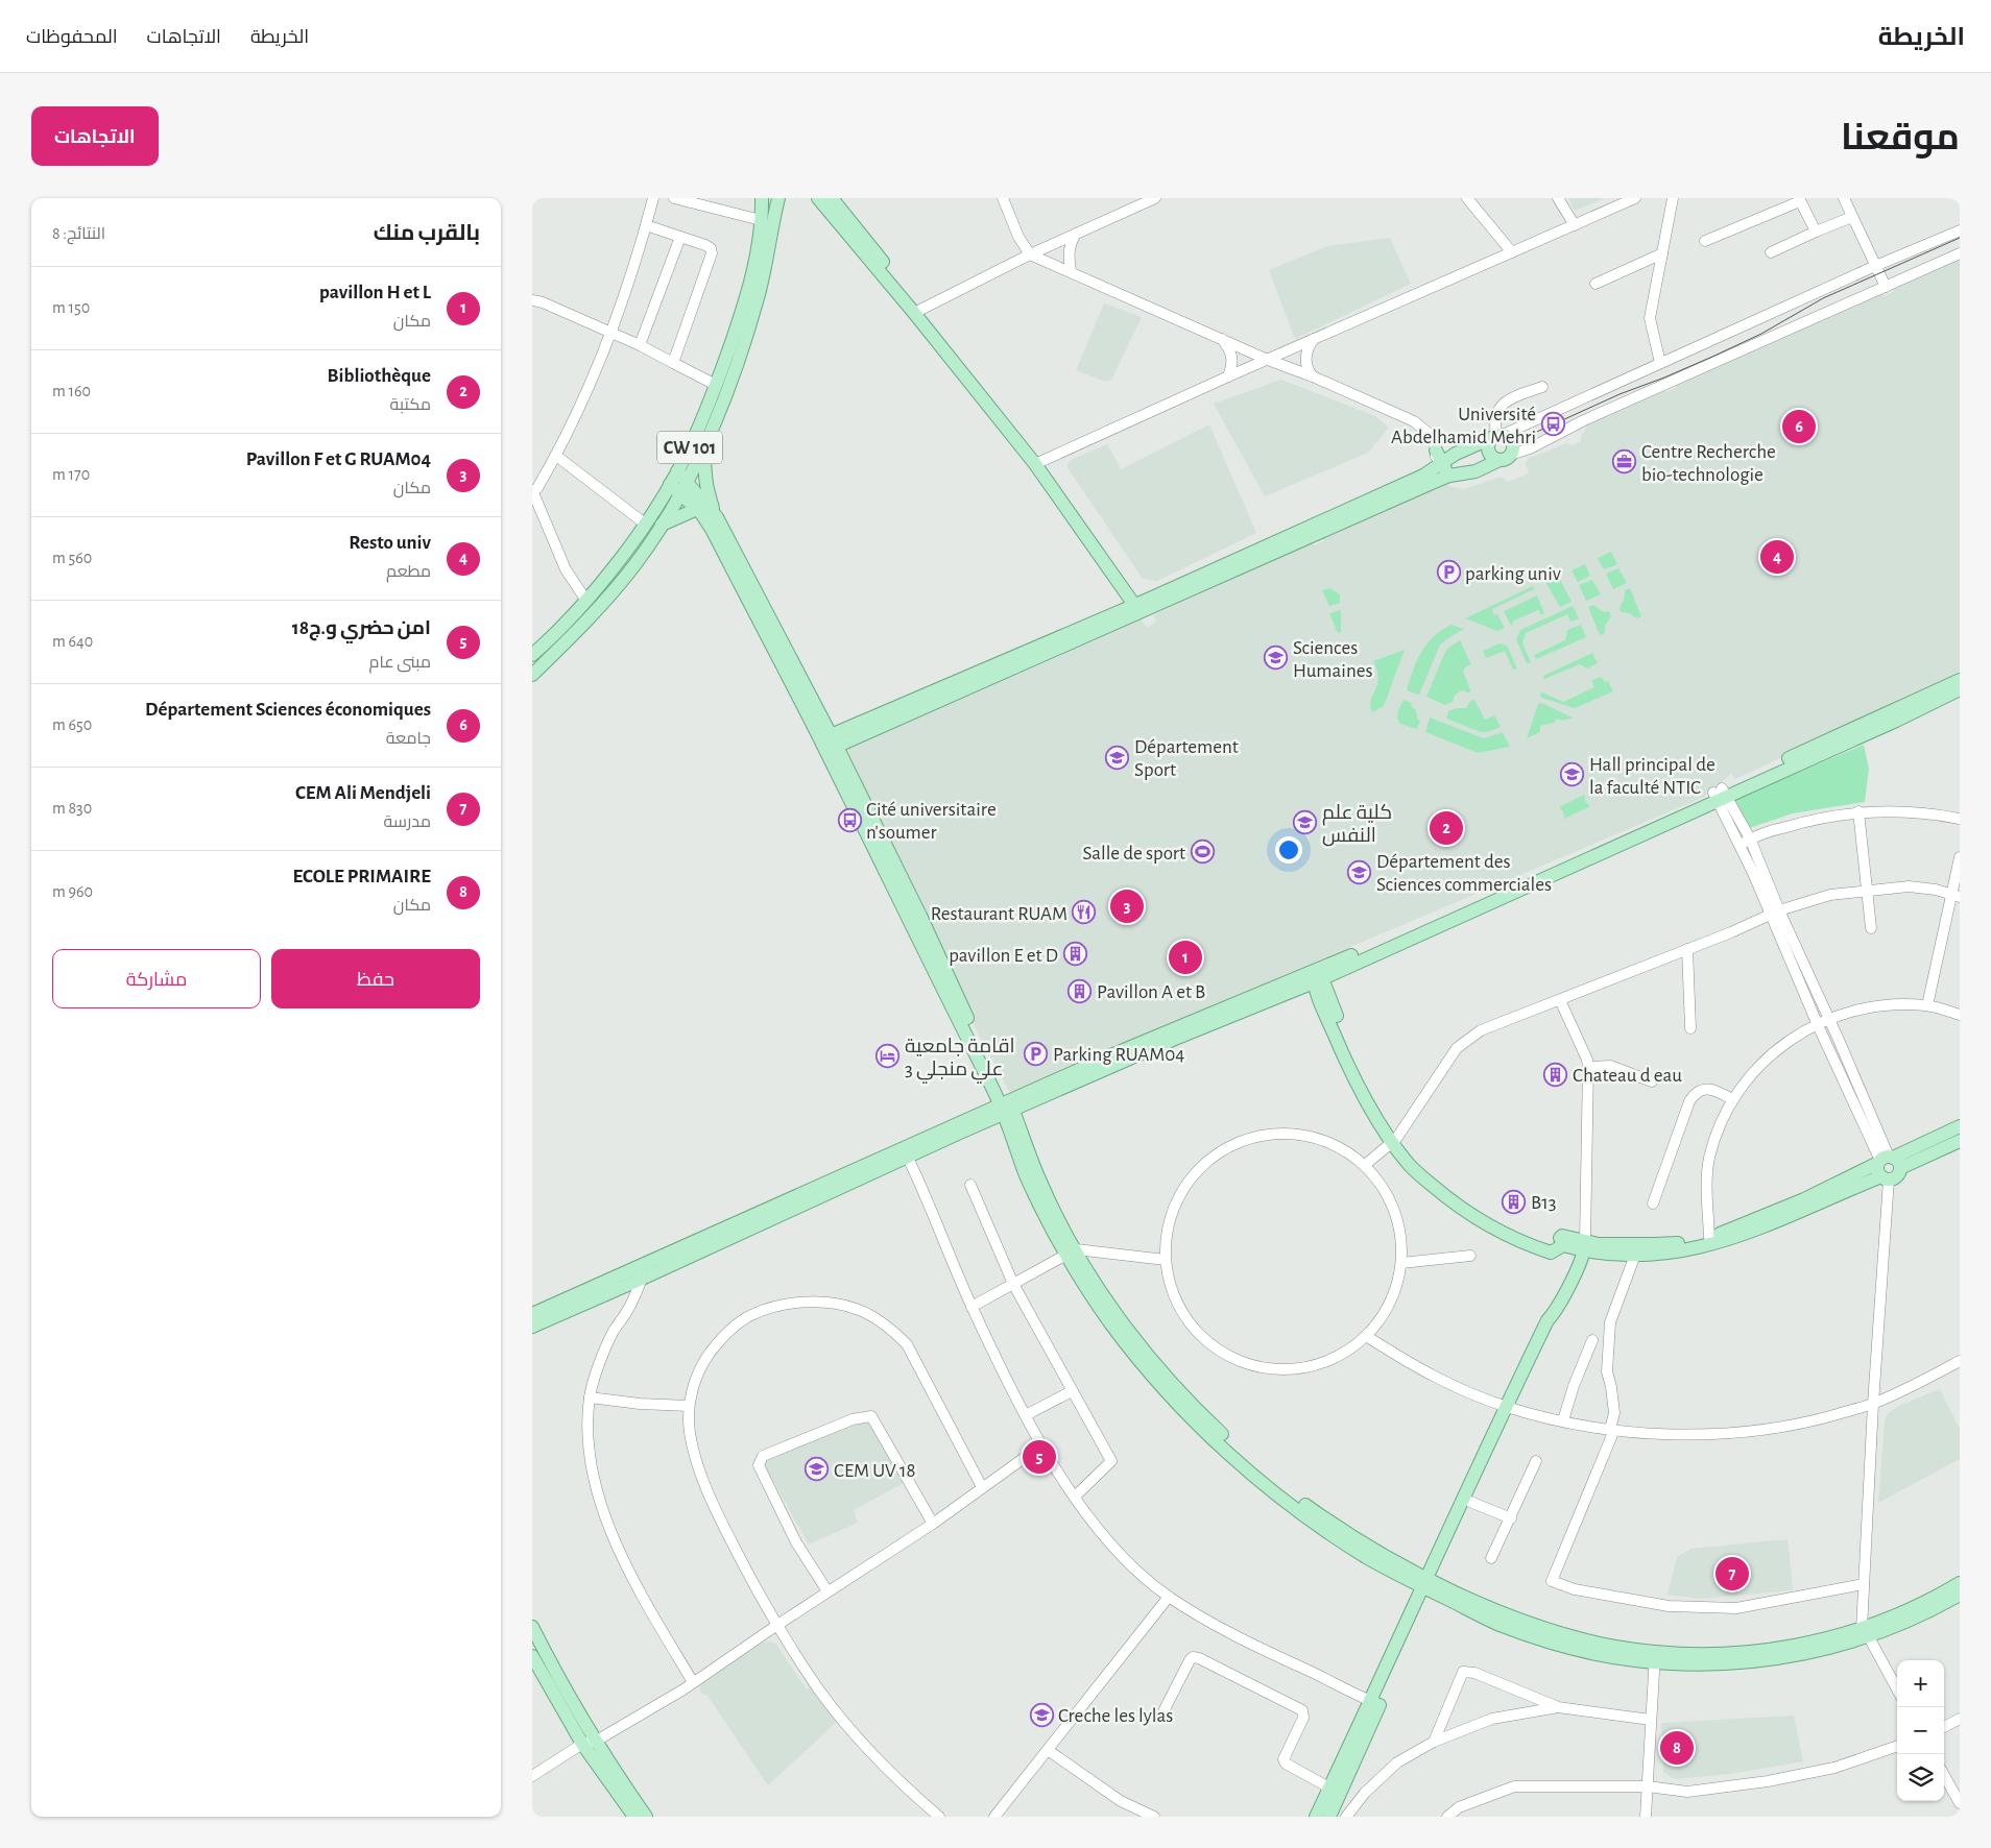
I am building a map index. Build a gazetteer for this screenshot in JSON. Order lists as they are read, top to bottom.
{
  "streets": {
    "main road": ["CW 101"]
  },
  "places": {
    "bus stop": ["Université Abdelhamid Mehri", "Cité universitaire n'soumer"],
    "office": ["Centre Recherche bio-technologie"],
    "parking": ["parking univ", "Parking RUAM04"],
    "school or university": [
      "Sciences Humaines",
      "Département Sport",
      "Hall principal de la faculté NTIC",
      "كلية علم النفس",
      "Département des Sciences commerciales",
      "CEM UV 18",
      "Creche les lylas"
    ],
    "sports": ["Salle de sport"],
    "restaurant": ["Restaurant RUAM"],
    "building": [
      "pavillon E et D",
      "Pavillon A et B",
      "Chateau d eau",
      "B13"
    ],
    "hotel": ["اقامة جامعية علي منجلي 3"]
  },
  "page": {
    "header": "الخريطة",
    "nav": ["الخريطة", "الاتجاهات", "المحفوظات"],
    "title": "موقعنا",
    "buttons": [
      "الاتجاهات",
      ["حفظ", "مشاركة"]
    ],
    "heading": ["بالقرب منك", "النتائج: 8"],
    "list": [
      {
        "mark": "1",
        "name": "pavillon H et L",
        "note": "مكان",
        "value": "150 m"
      },
      {
        "mark": "2",
        "name": "Bibliothèque",
        "note": "مكتبة",
        "value": "160 m"
      },
      {
        "mark": "3",
        "name": "Pavillon F et G RUAM04",
        "note": "مكان",
        "value": "170 m"
      },
      {
        "mark": "4",
        "name": "Resto univ",
        "note": "مطعم",
        "value": "560 m"
      },
      {
        "mark": "5",
        "name": "امن حضري و.ج18",
        "note": "مبنى عام",
        "value": "640 m"
      },
      {
        "mark": "6",
        "name": "Département Sciences économiques",
        "note": "جامعة",
        "value": "650 m"
      },
      {
        "mark": "7",
        "name": "CEM Ali Mendjeli",
        "note": "مدرسة",
        "value": "830 m"
      },
      {
        "mark": "8",
        "name": "ECOLE PRIMAIRE",
        "note": "مكان",
        "value": "960 m"
      }
    ],
    "pins": [
      "6",
      "4",
      "2",
      "3",
      "1",
      "5",
      "7",
      "8"
    ],
    "map_buttons": ["+", "−"]
  }
}
